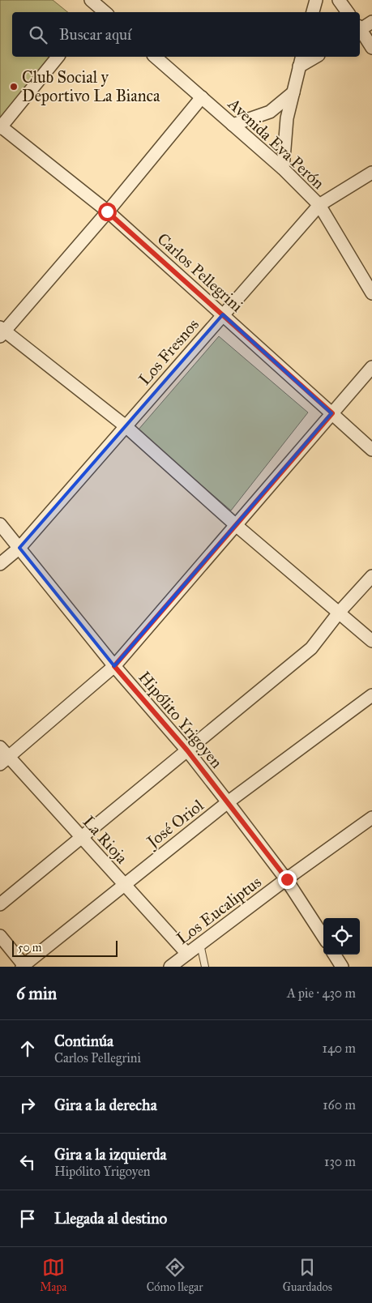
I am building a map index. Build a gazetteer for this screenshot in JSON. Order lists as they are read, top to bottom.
{
  "streets": {
    "street": [
      "Avenida Eva Perón",
      "Carlos Pellegrini",
      "Los Fresnos",
      "Hipólito Yrigoyen",
      "José Oriol",
      "La Rioja",
      "Los Eucaliptus"
    ]
  },
  "crossings": [
    ["Avenida Eva Perón", "Los Fresnos"],
    ["Carlos Pellegrini", "Los Fresnos"],
    ["Los Fresnos", "Hipólito Yrigoyen"],
    ["Hipólito Yrigoyen", "José Oriol"],
    ["Hipólito Yrigoyen", "Los Eucaliptus"],
    ["José Oriol", "La Rioja"],
    ["La Rioja", "Los Eucaliptus"]
  ],
  "places": ["Club Social y Deportivo La Bianca"],
  "scale_bar": "50 m",
  "page": {
    "search": "Buscar aquí",
    "scale": "50 m",
    "heading": ["6 min", "A pie · 430 m"],
    "list": [
      ["Continúa", "Carlos Pellegrini", "140 m"],
      ["Gira a la derecha", "160 m"],
      ["Gira a la izquierda", "Hipólito Yrigoyen", "130 m"],
      "Llegada al destino"
    ],
    "nav": ["Mapa", "Cómo llegar", "Guardados"]
  }
}
